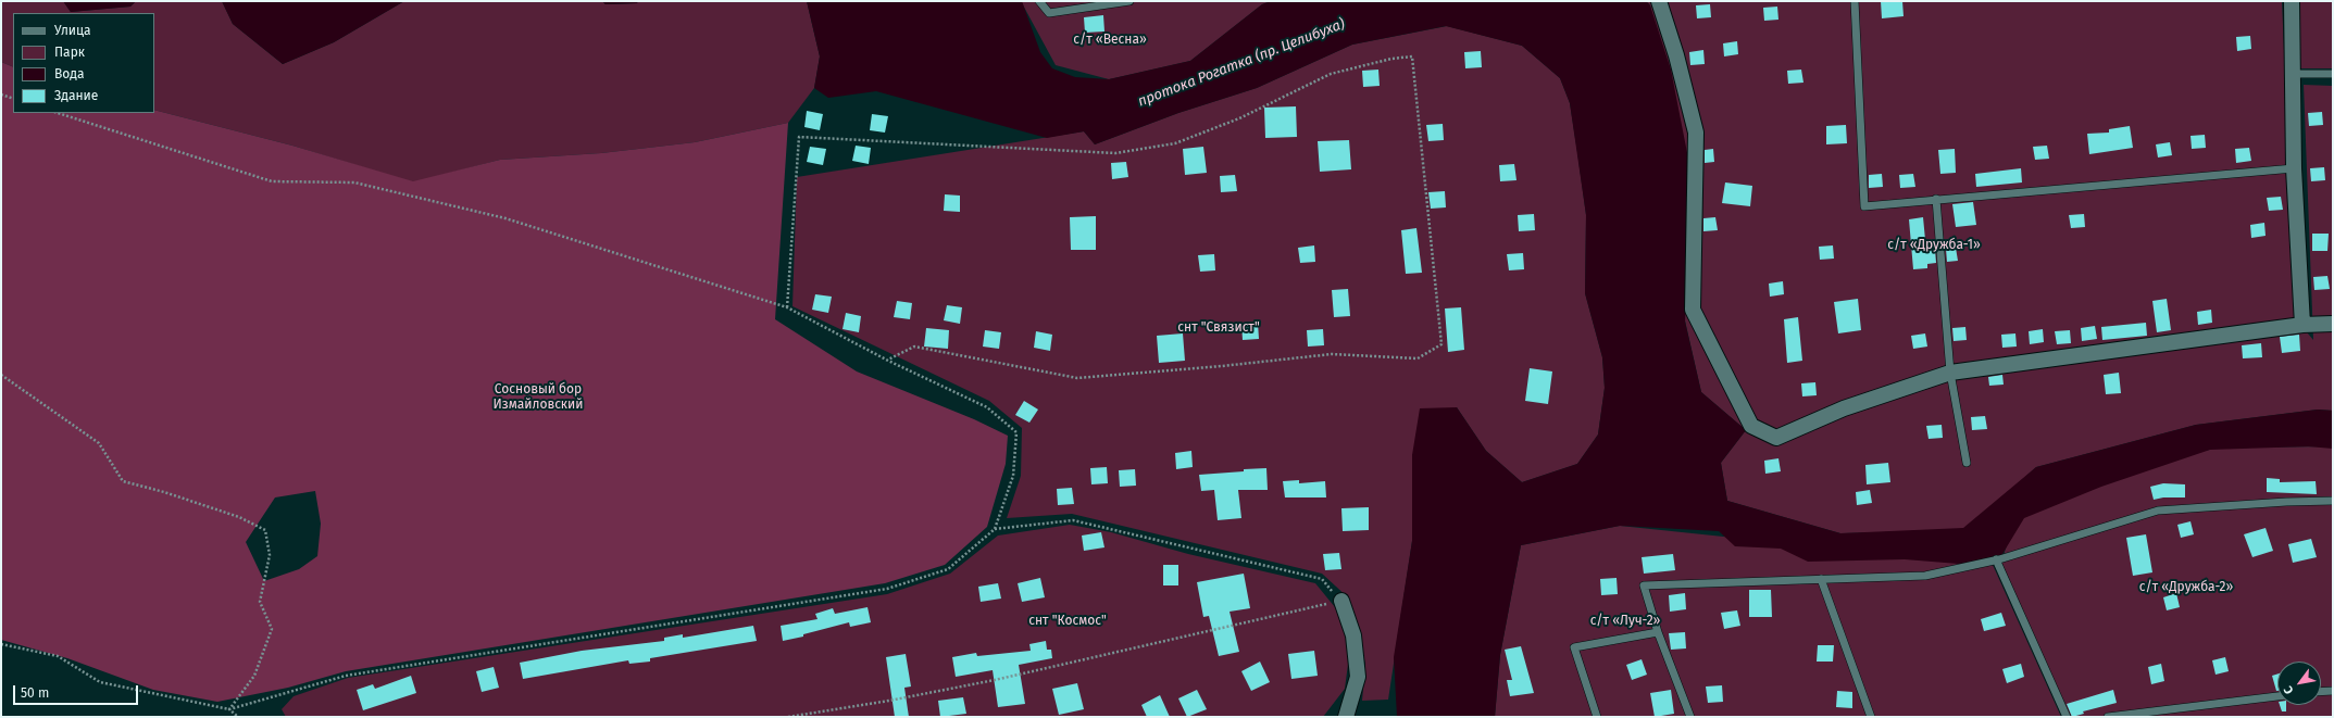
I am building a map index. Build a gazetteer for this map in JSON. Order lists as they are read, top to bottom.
{
  "water": ["протока Рогатка (пр. Целибуха)"],
  "parks": [
    "с/т «Весна»",
    "с/т «Дружба-1»",
    "снт \"Связист\"",
    "Сосновый бор Измайловский",
    "с/т «Дружба-2»",
    "снт \"Космос\"",
    "с/т «Луч-2»"
  ],
  "legend": [
    "Улица",
    "Парк",
    "Вода",
    "Здание"
  ],
  "scale_bar": "50 m",
  "north": "bottom left"
}
